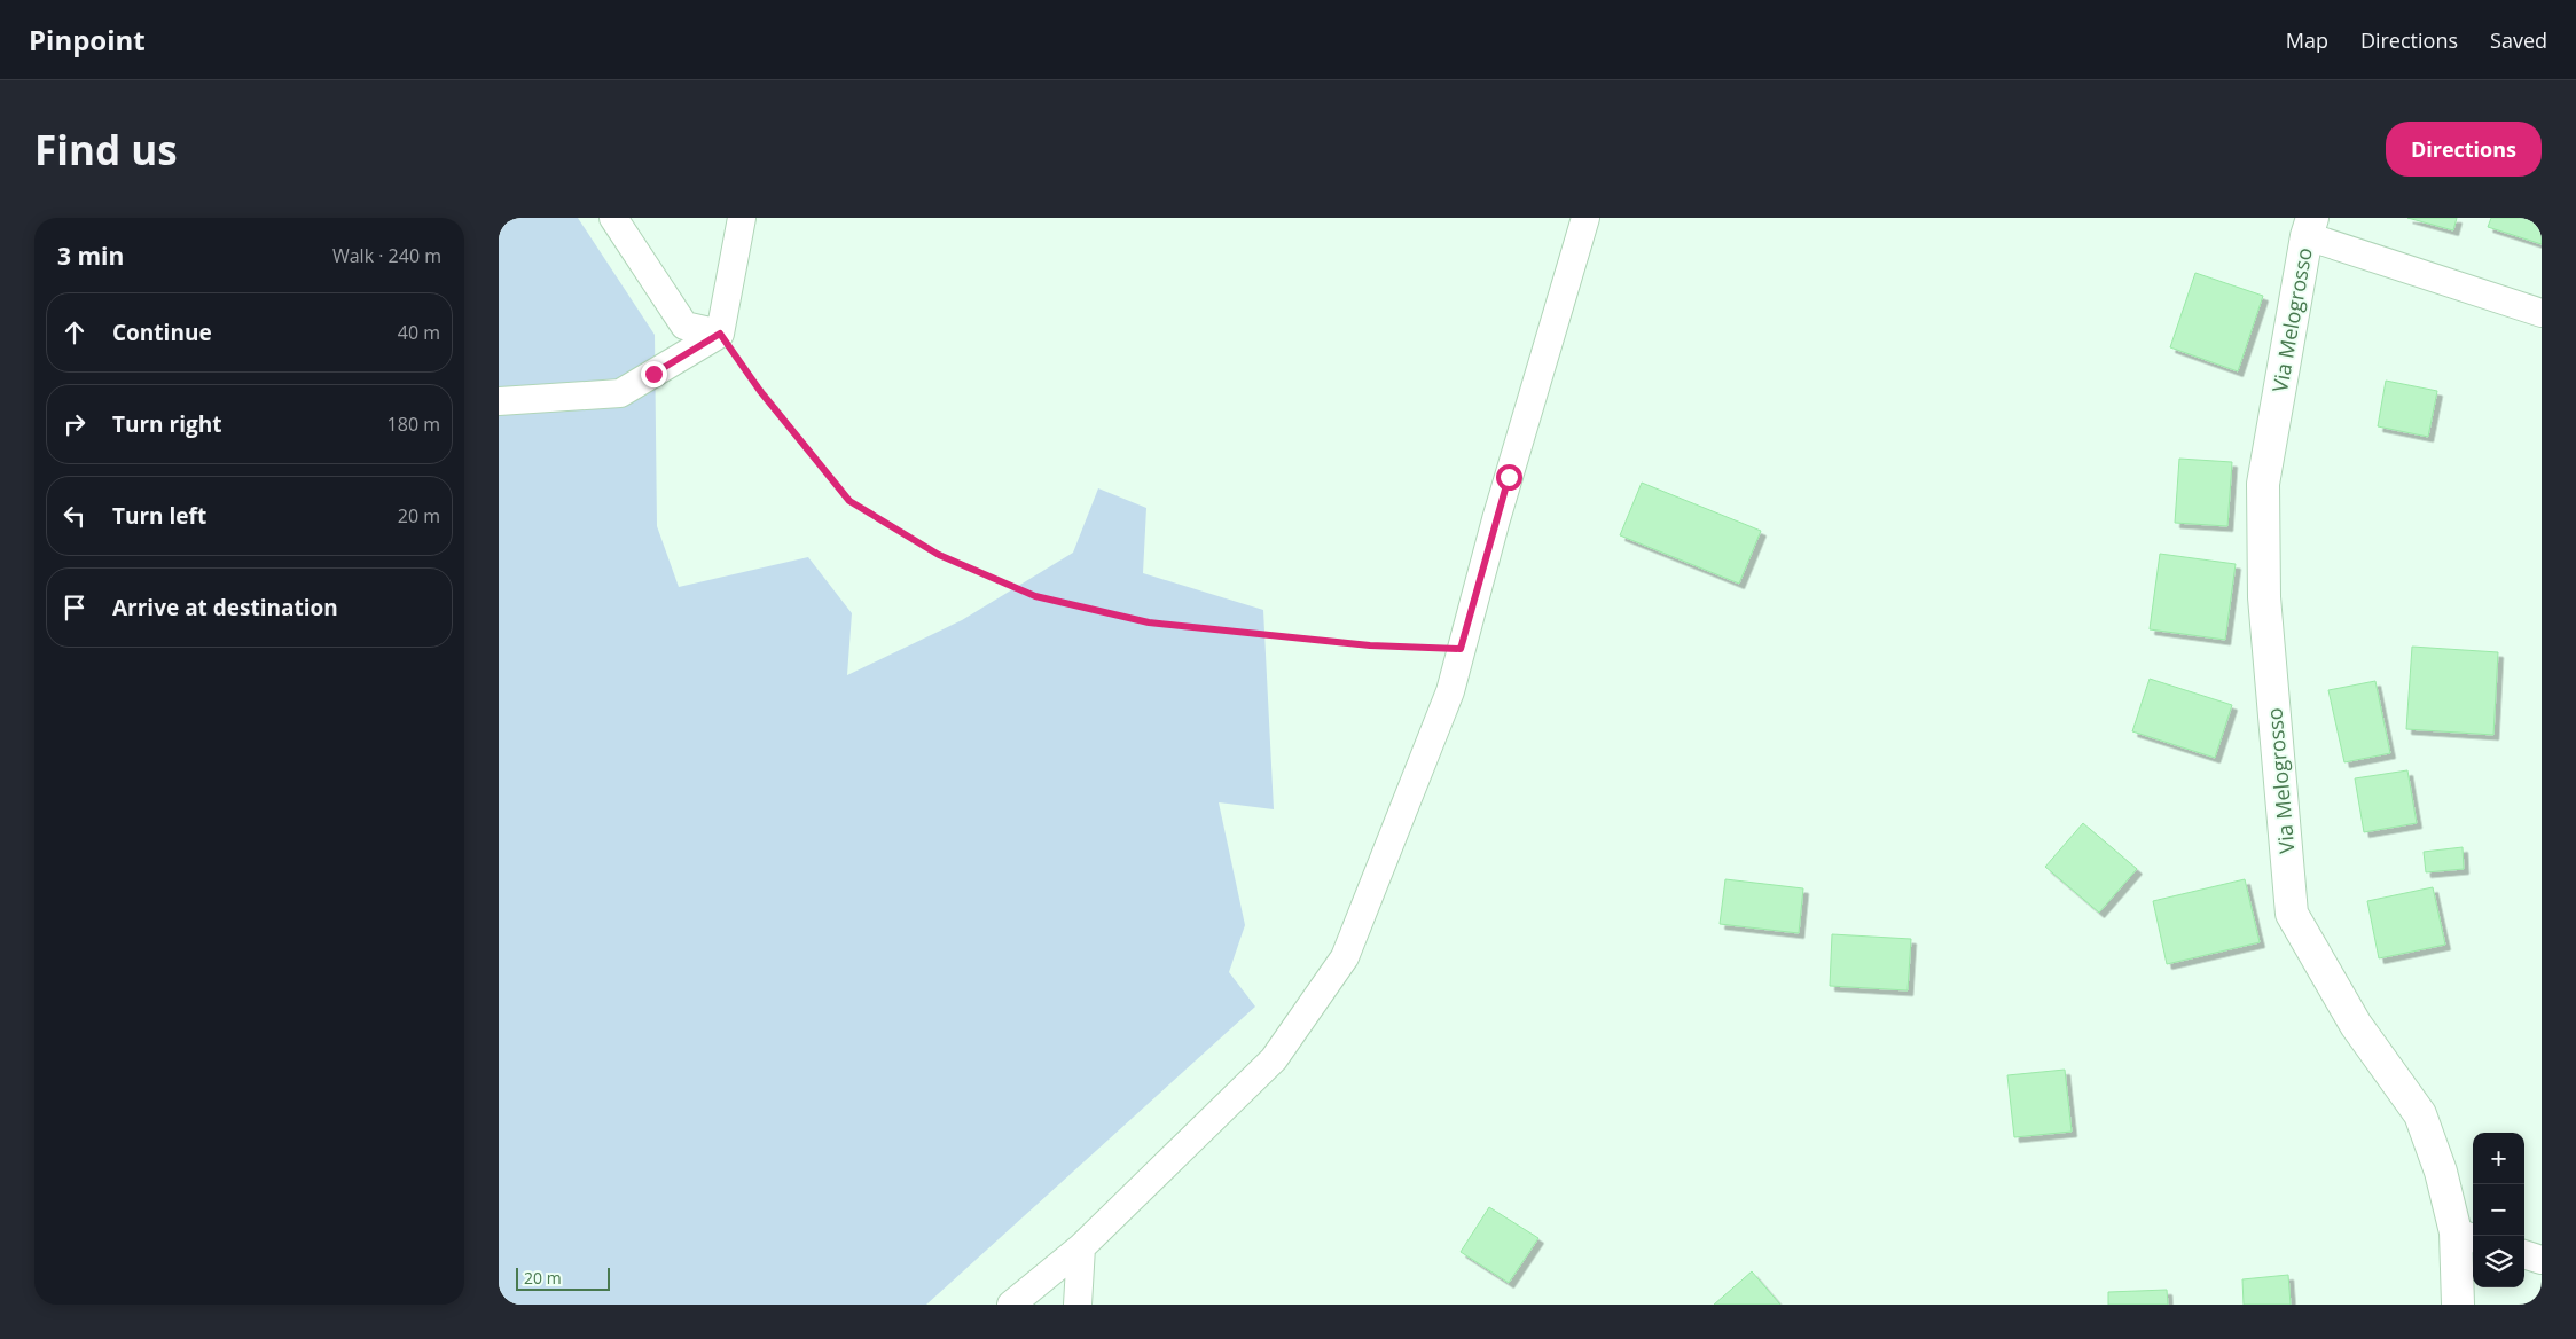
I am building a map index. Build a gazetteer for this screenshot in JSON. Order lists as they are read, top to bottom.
{
  "streets": {
    "street": ["Via Melogrosso"]
  },
  "scale_bar": "20 m",
  "page": {
    "header": "Pinpoint",
    "nav": ["Map", "Directions", "Saved"],
    "buttons": "Directions",
    "title": "Find us",
    "heading": ["3 min", "Walk · 240 m"],
    "list": [
      ["Continue", "40 m"],
      ["Turn right", "180 m"],
      ["Turn left", "20 m"],
      "Arrive at destination"
    ],
    "map_buttons": ["+", "−"],
    "scale": "20 m"
  }
}
